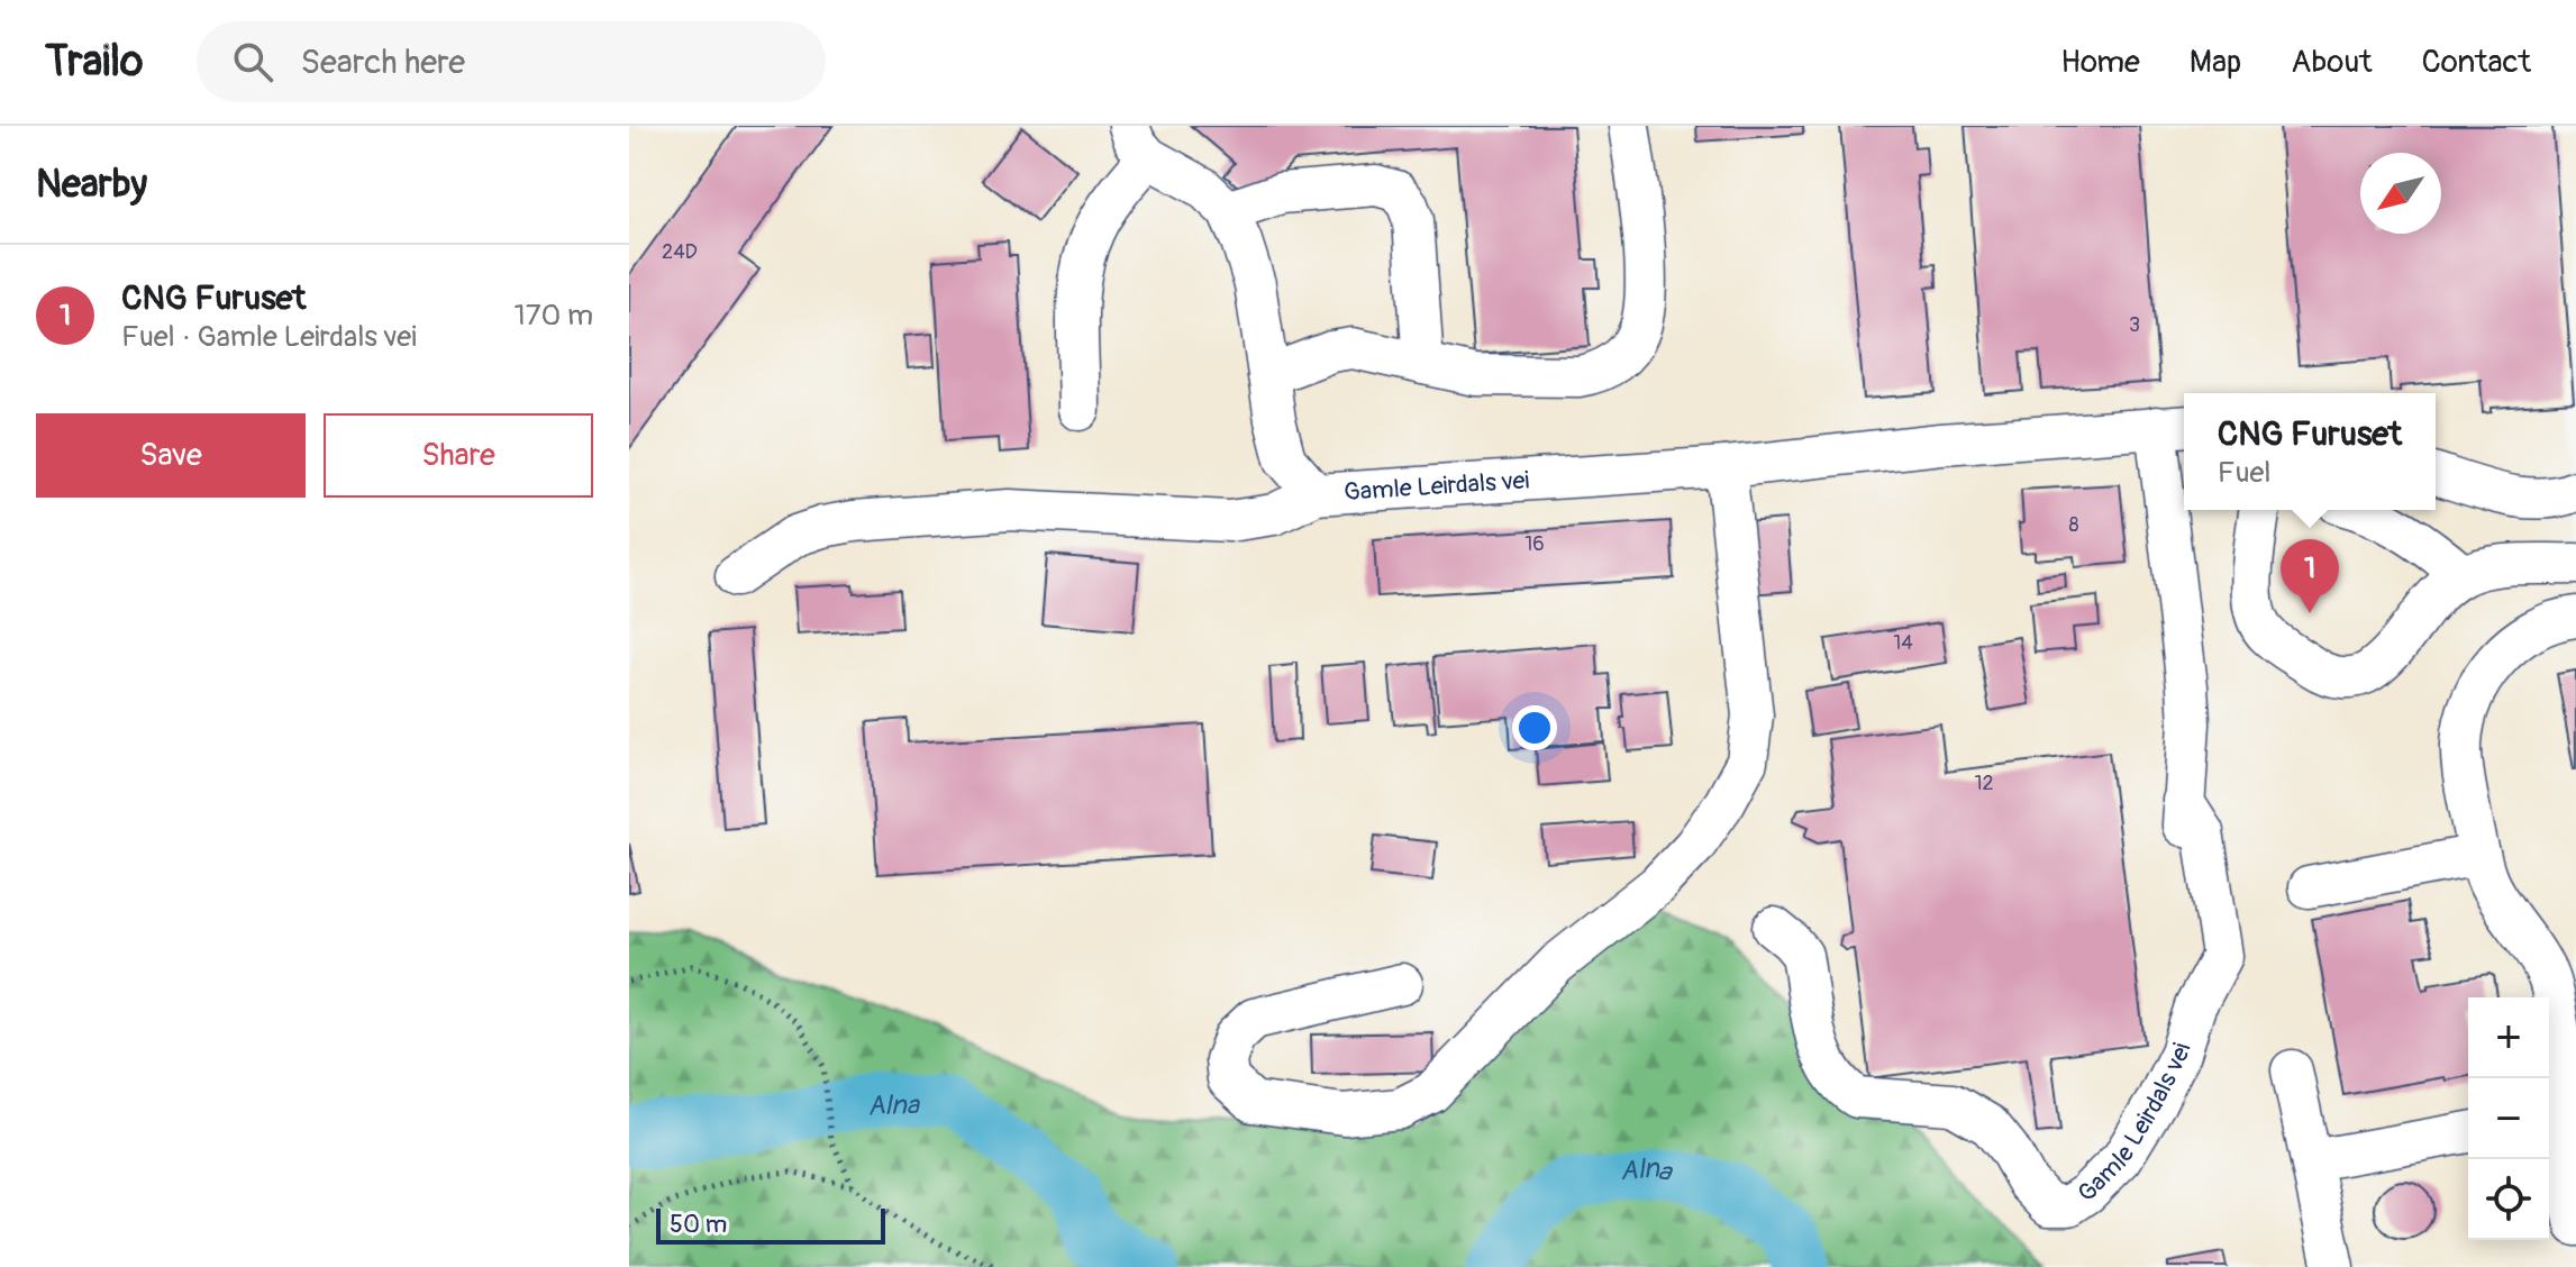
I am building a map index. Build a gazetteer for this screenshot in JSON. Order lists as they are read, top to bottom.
{
  "streets": {
    "street": ["Gamle Leirdals vei"]
  },
  "water": ["Alna"],
  "house_numbers": [
    "24D",
    "3",
    "8",
    "16",
    "14",
    "12"
  ],
  "scale_bar": "50 m",
  "north": "bottom left",
  "page": {
    "header": "Trailo",
    "search": "Search here",
    "nav": [
      "Home",
      "Map",
      "About",
      "Contact"
    ],
    "heading": "Nearby",
    "list": [
      {
        "mark": "1",
        "name": "CNG Furuset",
        "note": "Fuel · Gamle Leirdals vei",
        "value": "170 m"
      }
    ],
    "buttons": ["Save", "Share"],
    "popup": ["CNG Furuset", "Fuel"],
    "pins": "1",
    "map_buttons": ["+", "−"],
    "scale": "50 m"
  }
}
